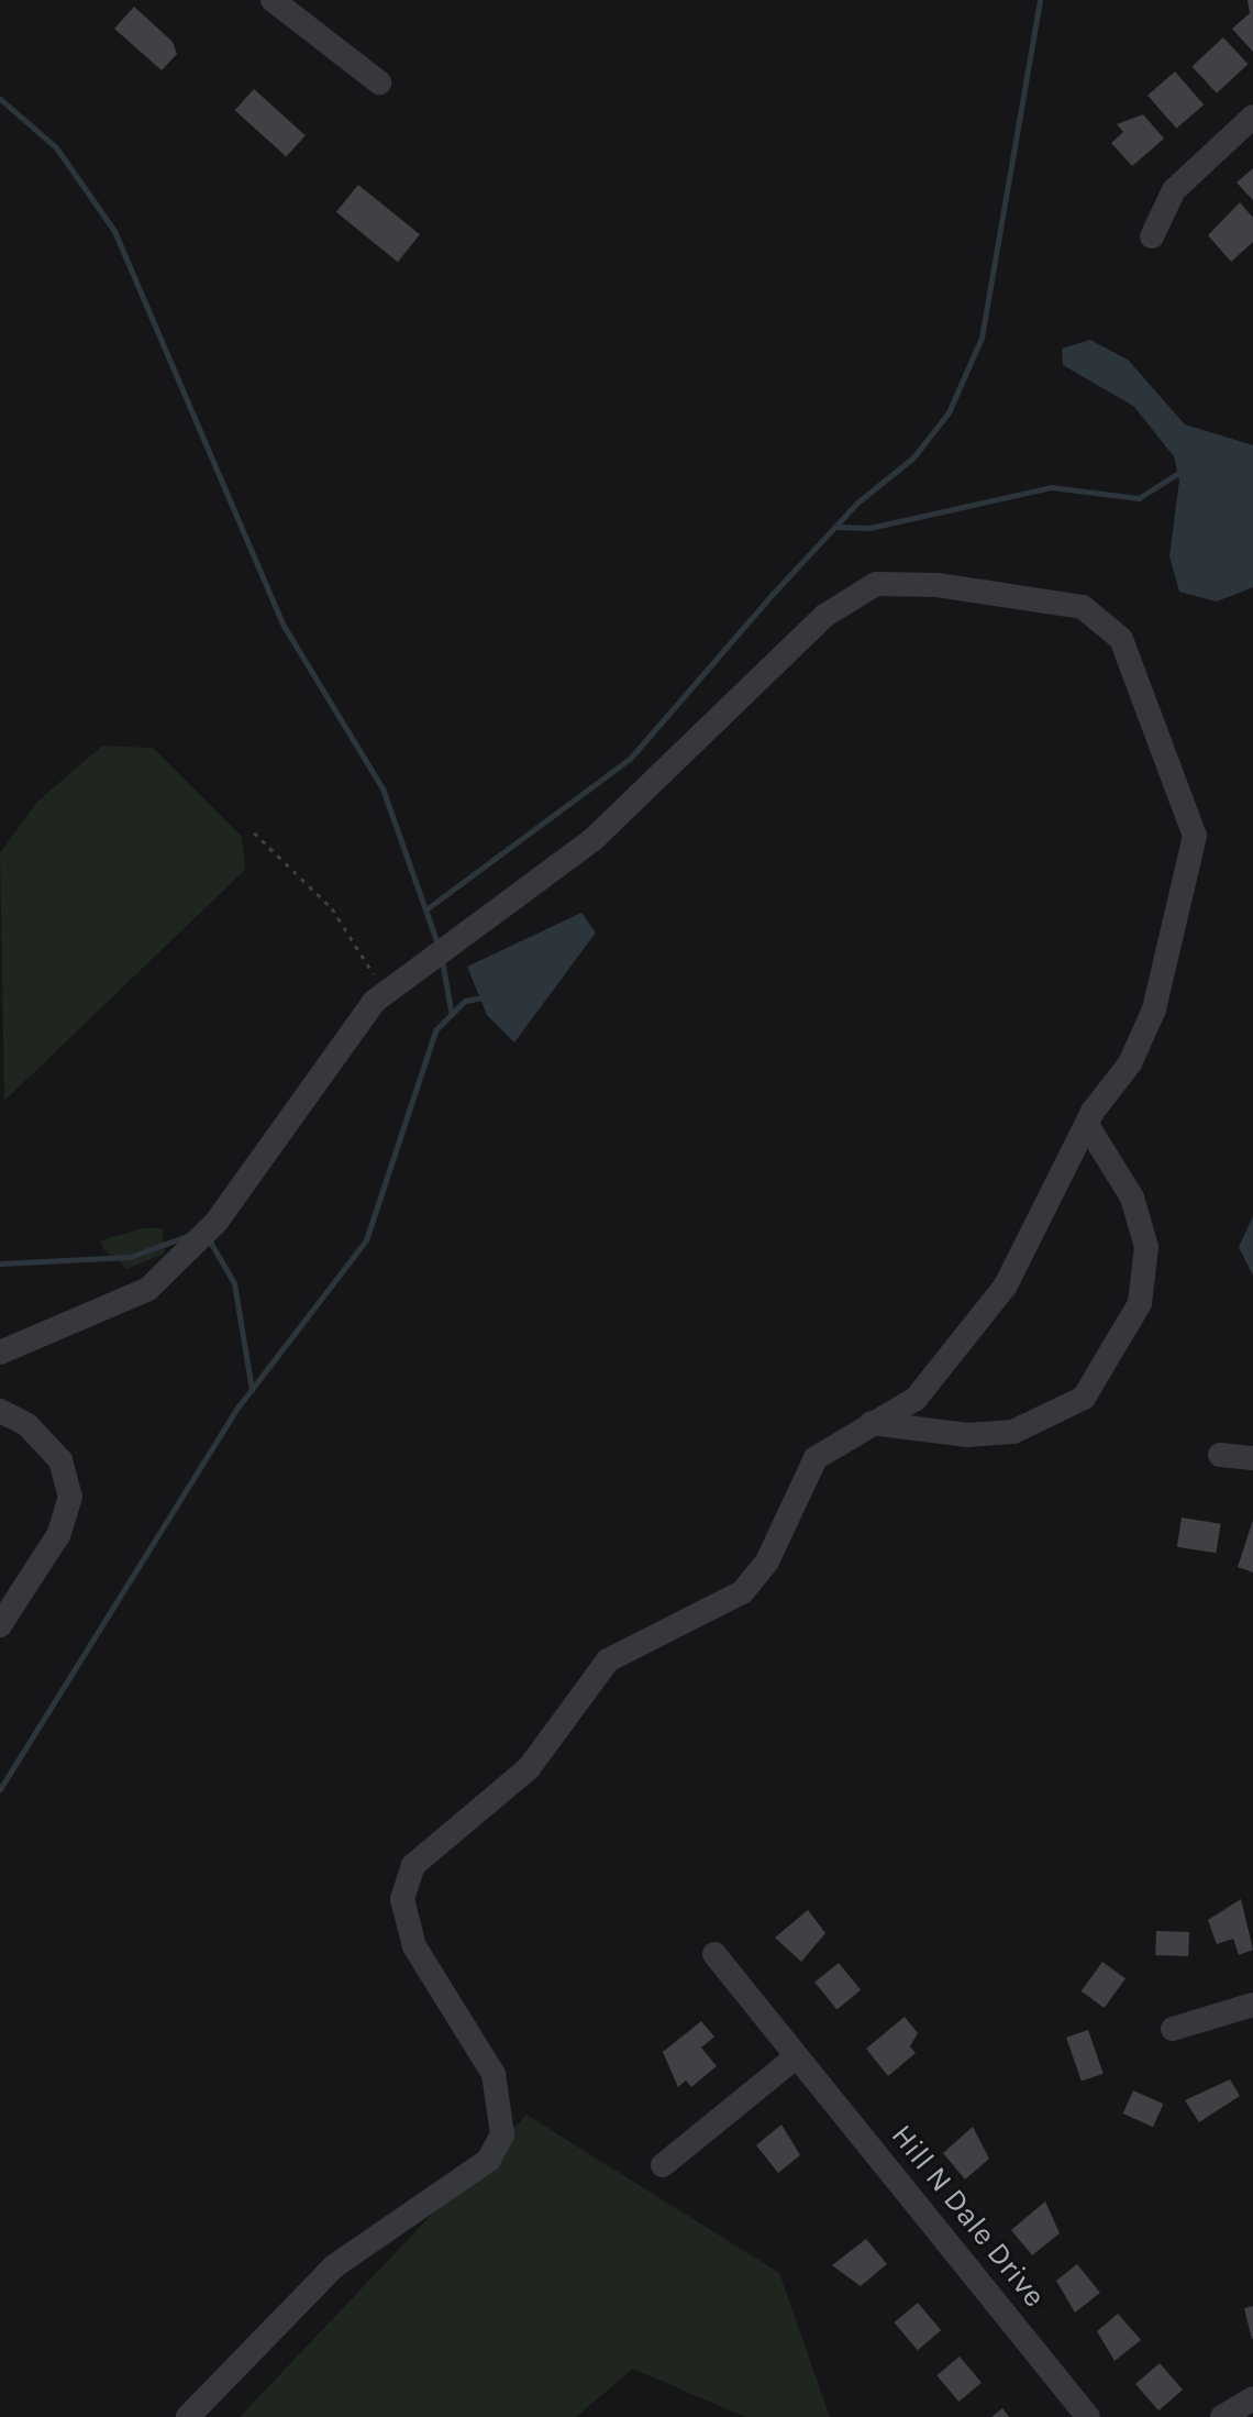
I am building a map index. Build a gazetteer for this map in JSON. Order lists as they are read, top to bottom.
{
  "streets": {
    "street": ["Hill N Dale Drive"]
  }
}
